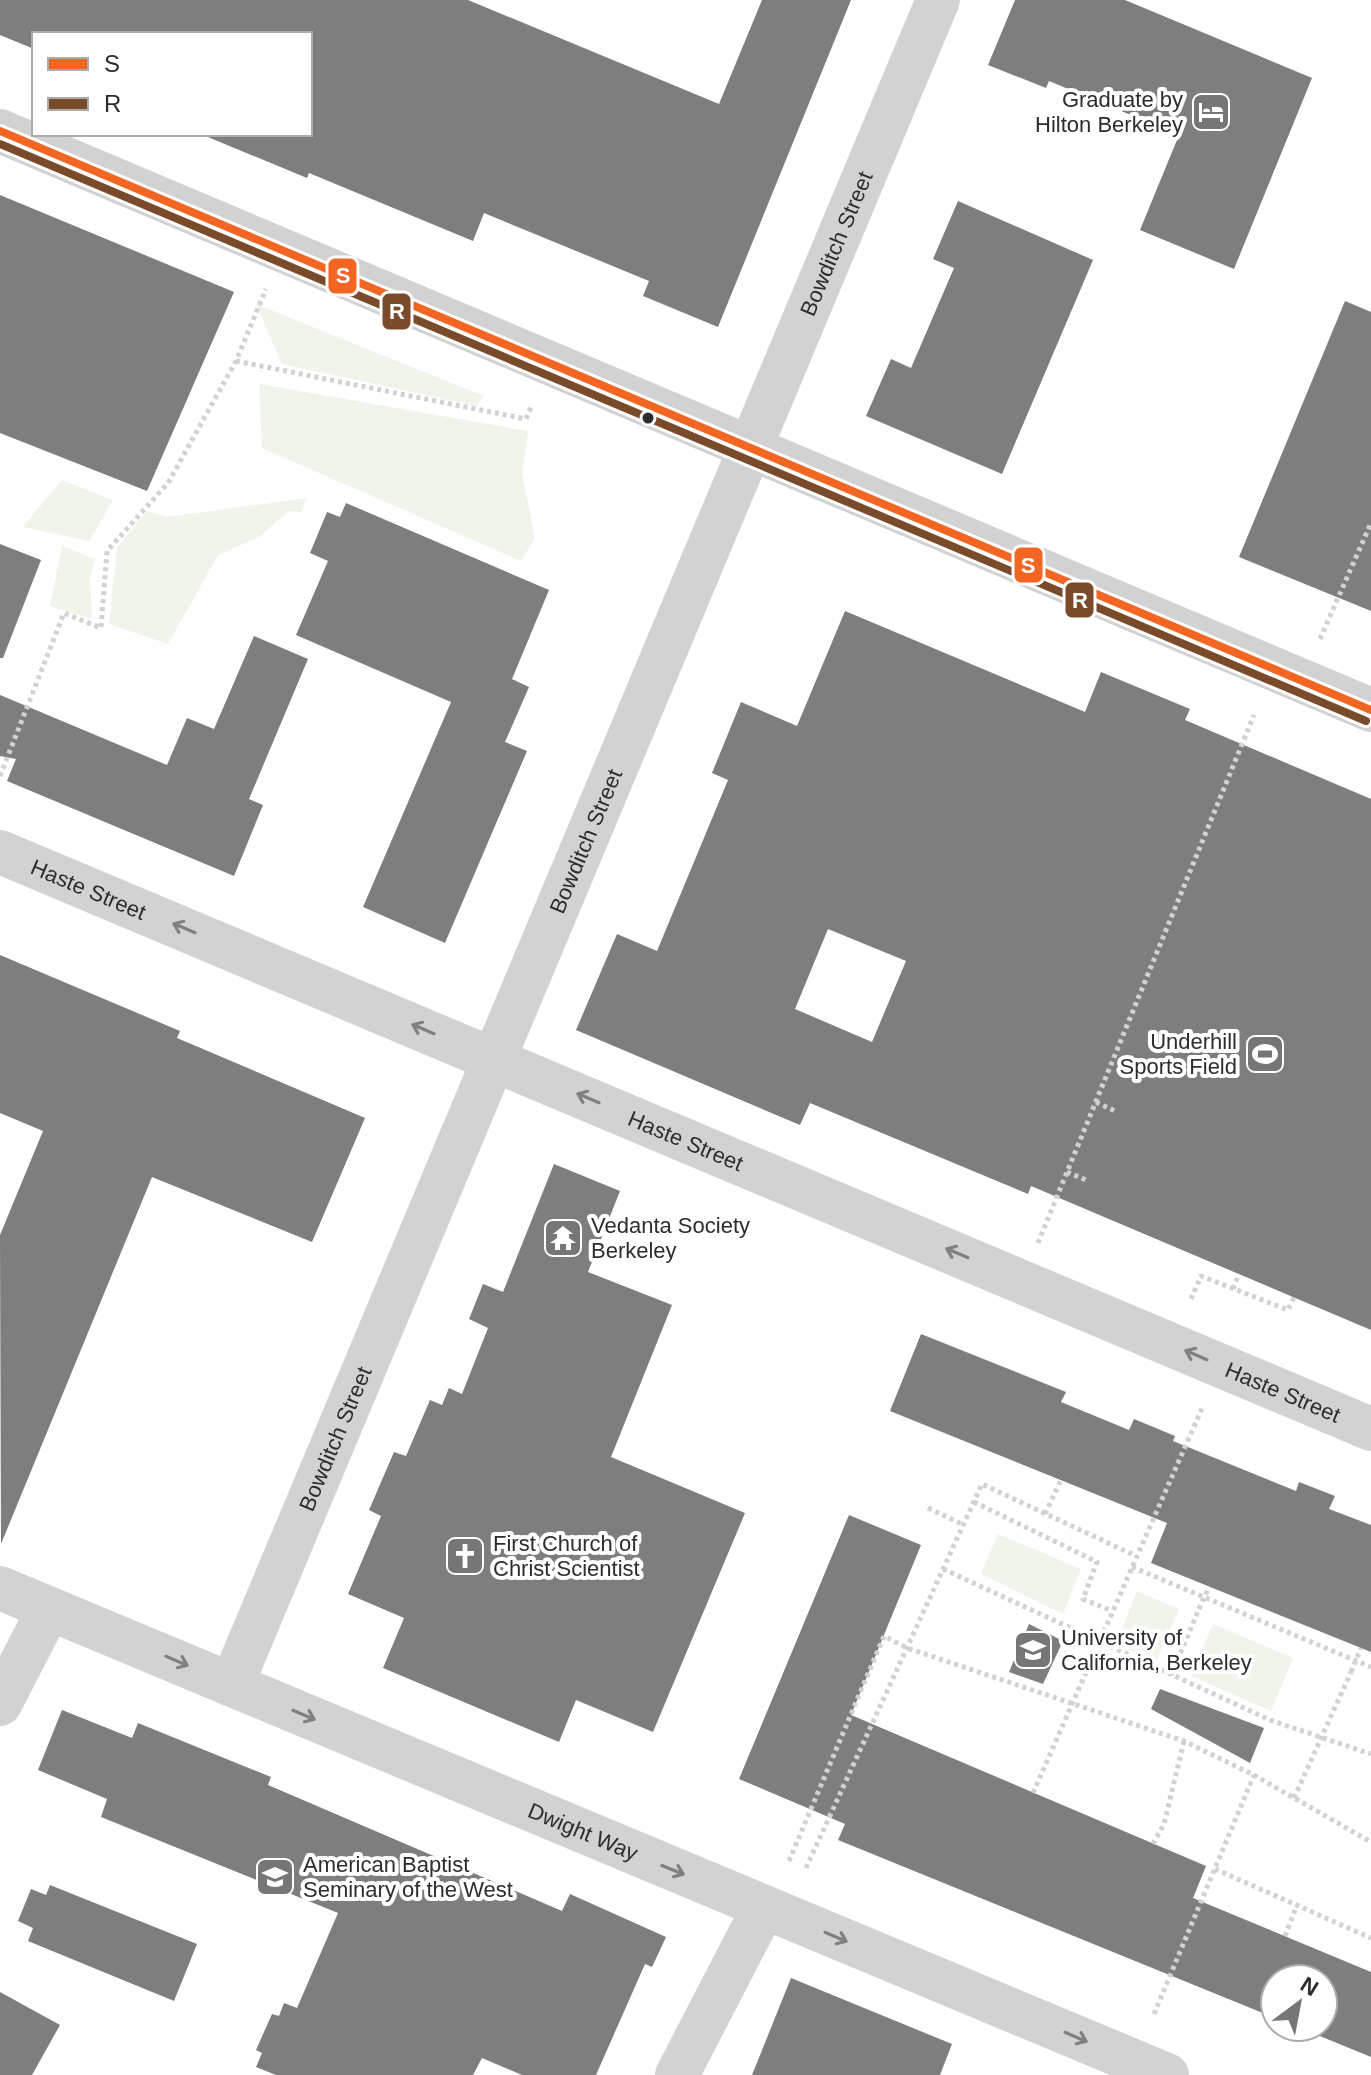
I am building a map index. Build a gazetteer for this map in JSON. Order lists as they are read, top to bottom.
{
  "streets": {
    "street": ["Bowditch Street", "Haste Street", "Dwight Way"]
  },
  "crossings": [
    ["Bowditch Street", "Haste Street"],
    ["Bowditch Street", "Dwight Way"]
  ],
  "one_way": ["Haste Street", "Dwight Way"],
  "places": {
    "hotel": ["Graduate by Hilton Berkeley"],
    "sports": ["Underhill Sports Field"],
    "temple": ["Vedanta Society Berkeley"],
    "church": ["First Church of Christ Scientist"],
    "school or university": ["University of California, Berkeley", "American Baptist Seminary of the West"]
  },
  "lines": ["transit line S", "transit line R"],
  "legend": ["S", "R"],
  "north": "top right"
}
